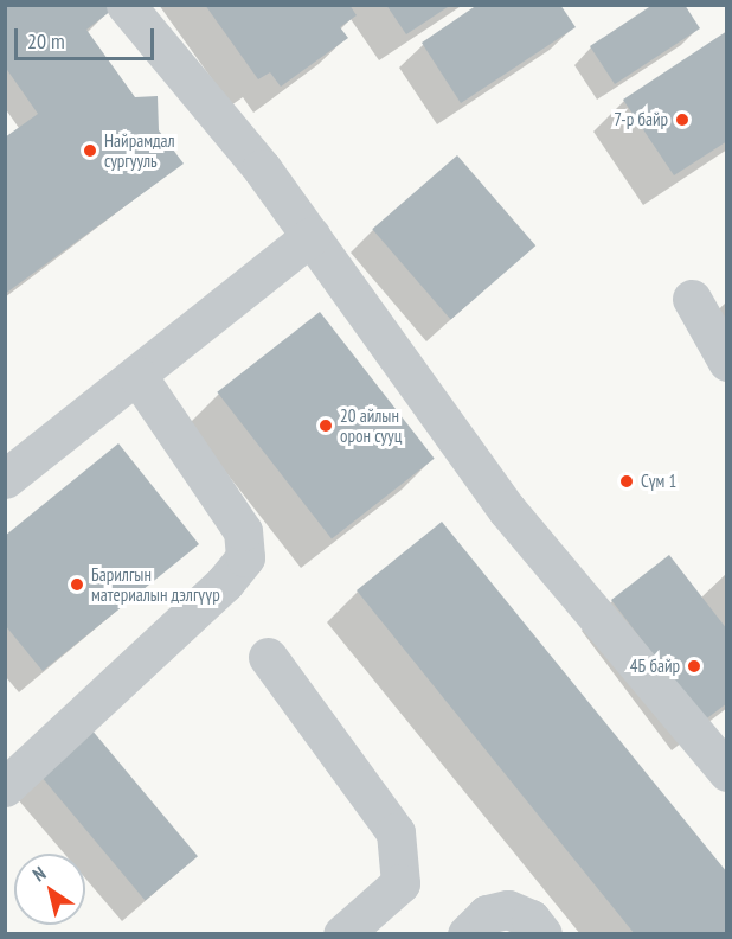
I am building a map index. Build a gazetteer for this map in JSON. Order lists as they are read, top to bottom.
{
  "places": [
    "7-р байр",
    "Найрамдал сургууль",
    "20 айлын орон сууц",
    "Сүм 1",
    "Барилгын материалын дэлгүүр",
    "4Б байр"
  ],
  "scale_bar": "20 m",
  "north": "top left"
}
